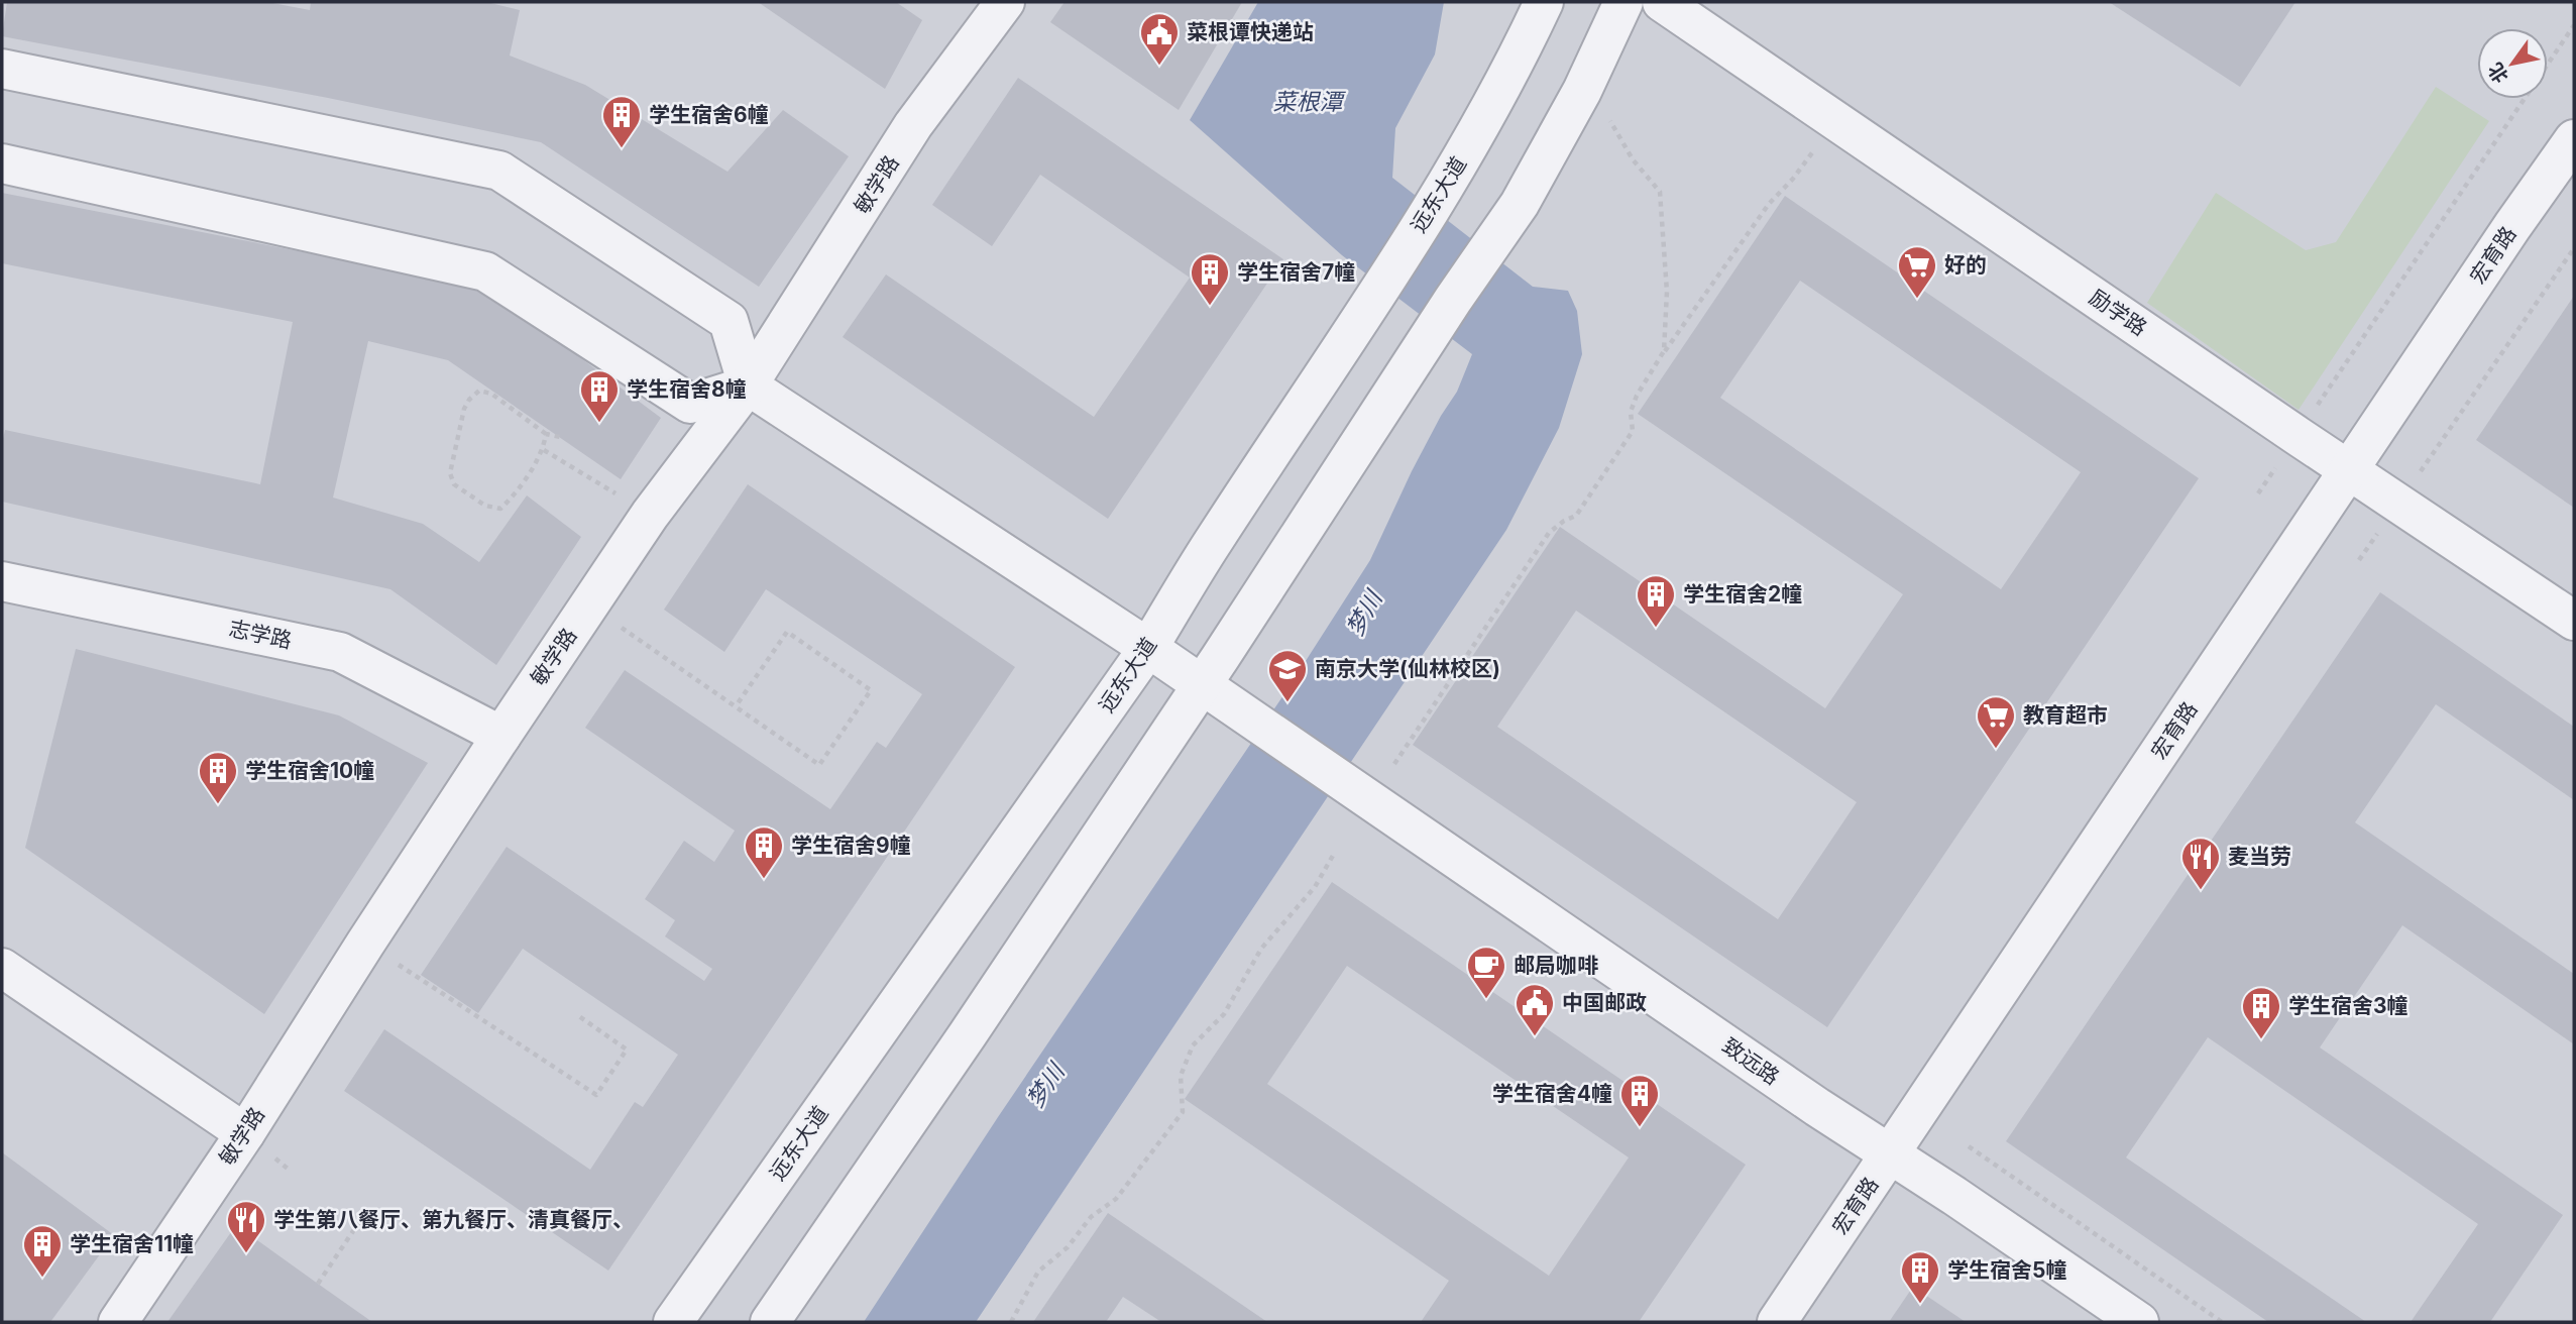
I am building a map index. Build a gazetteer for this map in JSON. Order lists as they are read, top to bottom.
{
  "streets": {
    "street": [
      "敏学路",
      "远东大道",
      "宏育路",
      "励学路",
      "志学路",
      "致远路"
    ]
  },
  "crossings": [
    ["敏学路", "志学路"],
    ["敏学路", "致远路"],
    ["远东大道", "致远路"],
    ["宏育路", "励学路"],
    ["宏育路", "致远路"]
  ],
  "water": ["菜根潭", "梦川"],
  "places": {
    "public building": ["菜根谭快递站", "中国邮政"],
    "building": [
      "学生宿舍6幢",
      "学生宿舍7幢",
      "学生宿舍8幢",
      "学生宿舍2幢",
      "学生宿舍10幢",
      "学生宿舍9幢",
      "学生宿舍3幢",
      "学生宿舍4幢",
      "学生宿舍11幢",
      "学生宿舍5幢"
    ],
    "supermarket": ["好的", "教育超市"],
    "school or university": ["南京大学(仙林校区)"],
    "restaurant": ["麦当劳", "学生第八餐厅、第九餐厅、清真餐厅、"],
    "cafe": ["邮局咖啡"]
  },
  "north": "bottom left"
}
